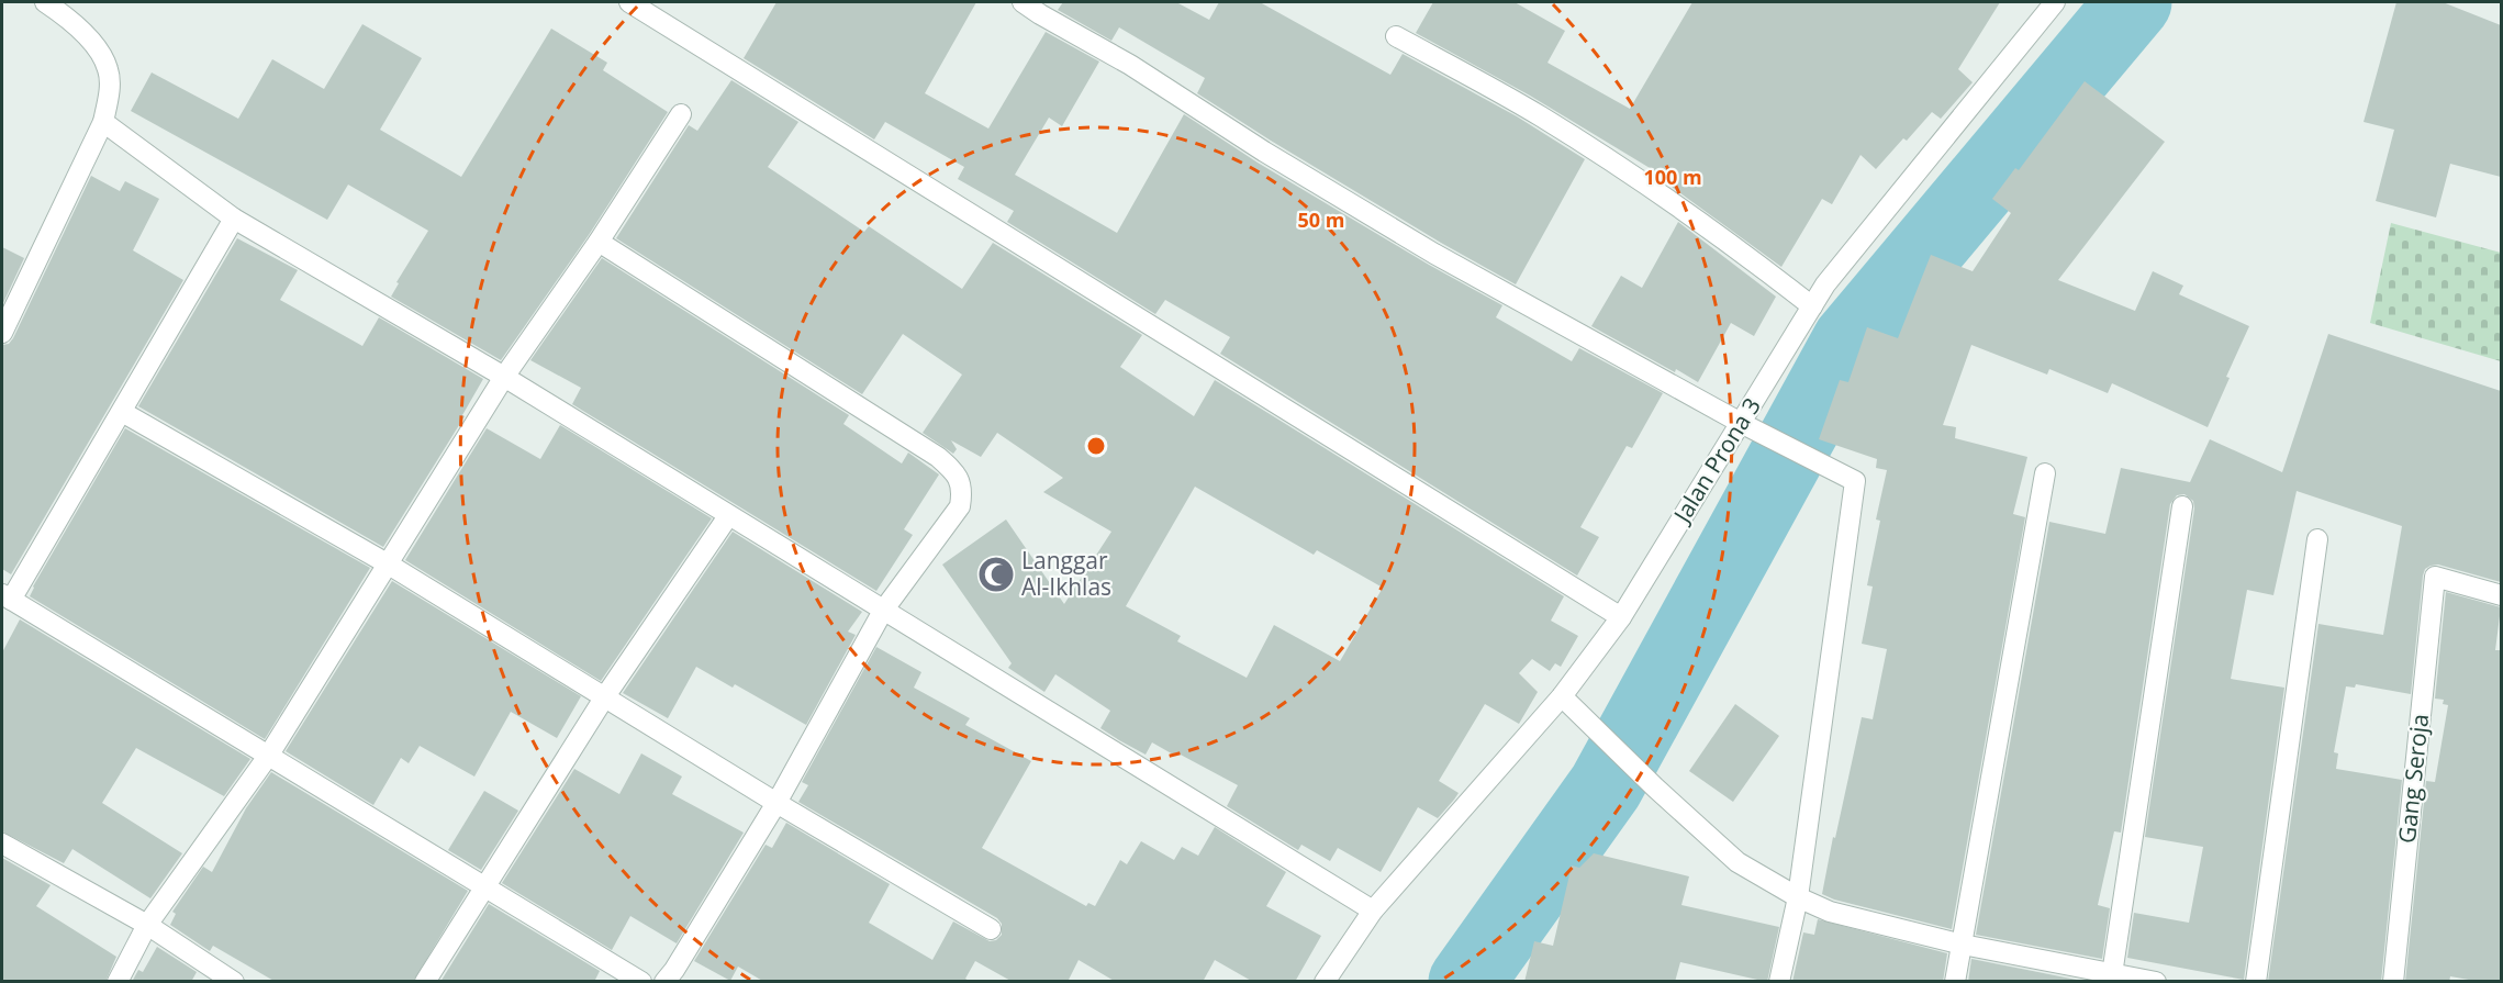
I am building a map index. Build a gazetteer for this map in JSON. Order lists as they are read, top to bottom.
{
  "streets": {
    "street": ["Jalan Prona 3", "Gang Seroja"]
  },
  "places": {
    "mosque": ["Langgar Al-Ikhlas"]
  },
  "rings": ["100 m", "50 m"]
}
